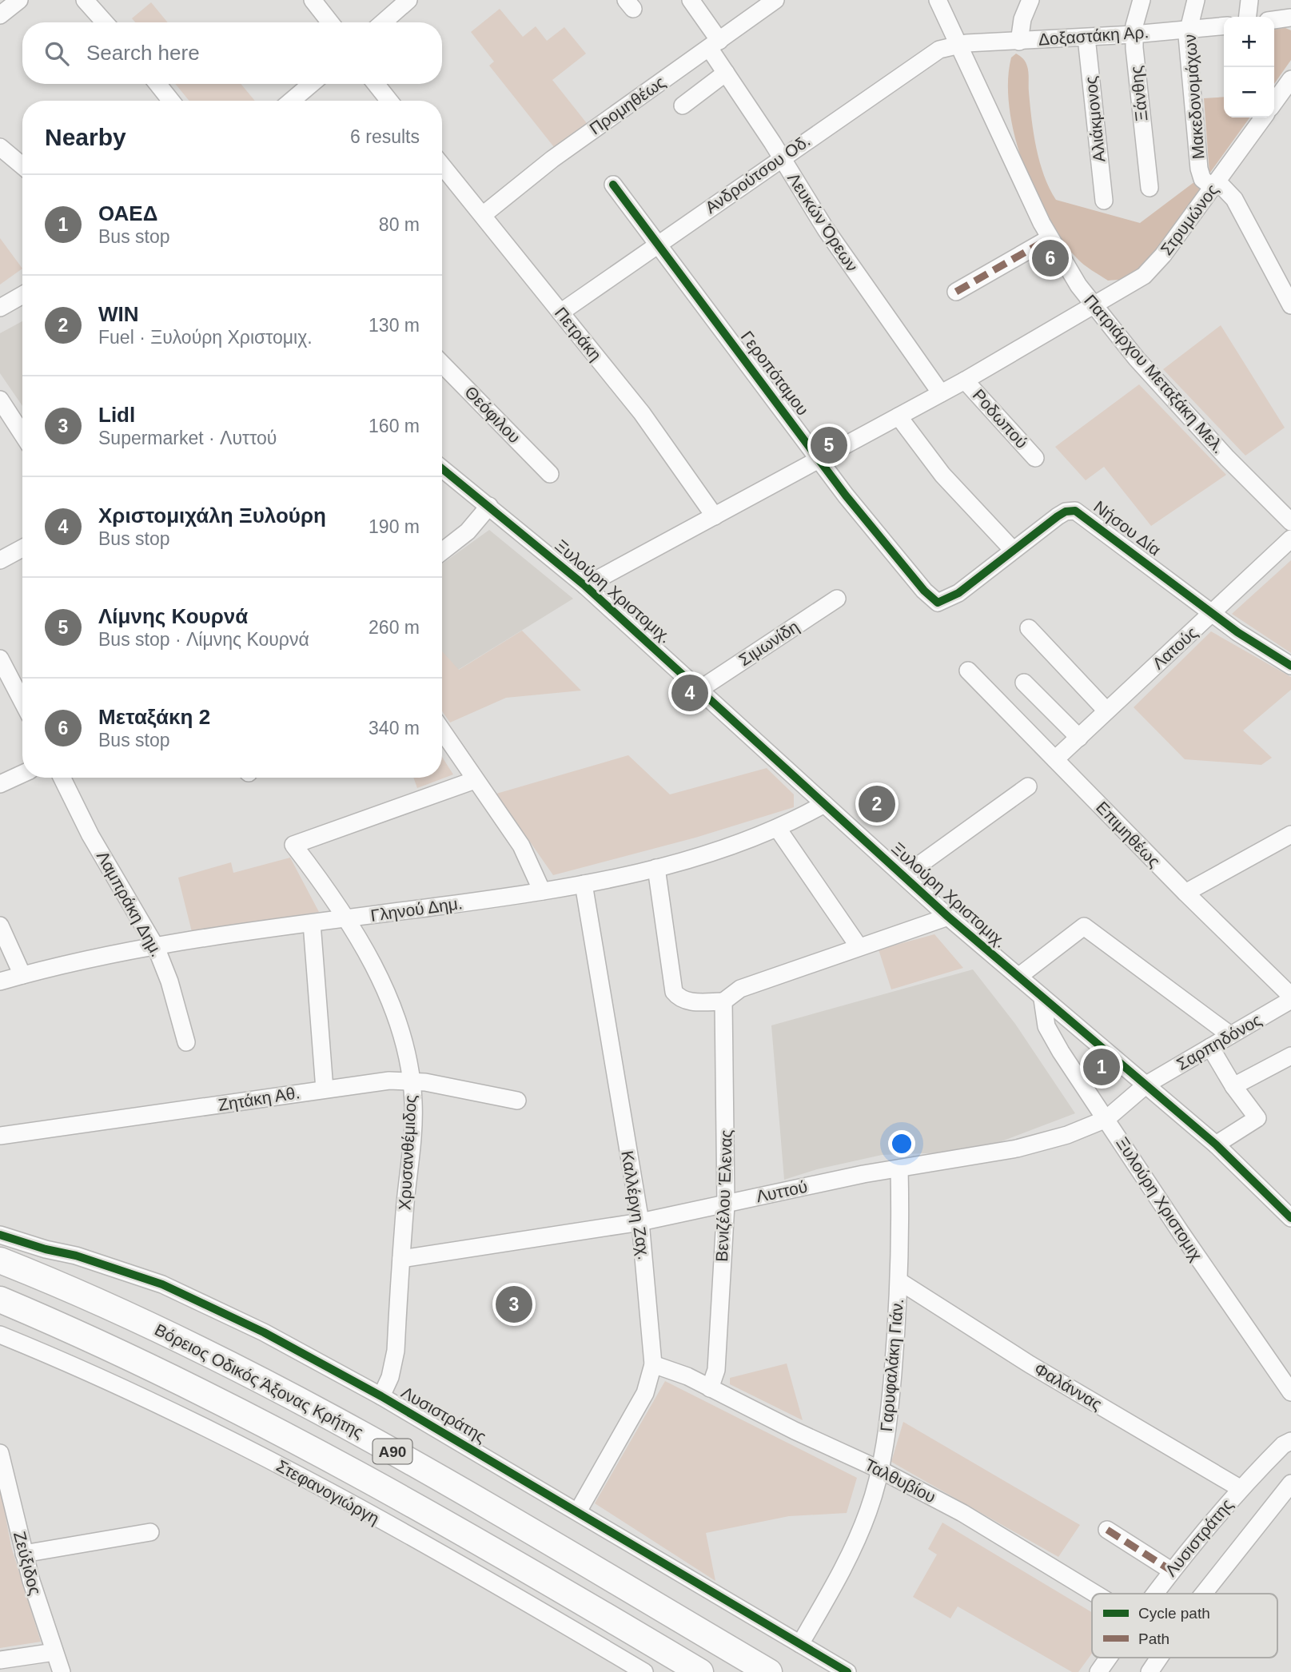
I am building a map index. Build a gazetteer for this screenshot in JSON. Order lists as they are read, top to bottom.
{
  "streets": {
    "highway": ["Βόρειος Οδικός Άξονας Κρήτης", "Α90"],
    "street": [
      "Δοξαστάκη Αρ.",
      "Ξάνθης",
      "Μακεδονομάχων",
      "Προμηθέως",
      "Αλιάκμονος",
      "Ανδρούτσου Οδ.",
      "Στρυμώνος",
      "Λευκών Όρεων",
      "Πετράκη",
      "Γεροπόταμου",
      "Πατριάρχου Μεταξάκη Μελ.",
      "Θεόφιλου",
      "Ροδωπού",
      "Νήσου Δία",
      "Ξυλούρη Χριστομιχ.",
      "Σιμωνίδη",
      "Λατούς",
      "Επιμηθέως",
      "Λαμπράκη Δημ.",
      "Γληνού Δημ.",
      "Σαρπηδόνος",
      "Ζητάκη Αθ.",
      "Χρυσανθέμιδος",
      "Λυττού",
      "Βενιζέλου Έλενας",
      "Ξυλούρη Χριστομιχ",
      "Καλλέργη Ζαχ.",
      "Γαρυφαλάκη Γιάν.",
      "Φαλάννας",
      "Λυσιστράτης",
      "Ταλθυβίου",
      "Στεφανογιώργη",
      "Ζεύξιδος"
    ]
  },
  "crossings": [
    ["Δοξαστάκη Αρ.", "Ξάνθης"],
    ["Δοξαστάκη Αρ.", "Μακεδονομάχων"],
    ["Δοξαστάκη Αρ.", "Αλιάκμονος"],
    ["Δοξαστάκη Αρ.", "Ανδρούτσου Οδ."],
    ["Δοξαστάκη Αρ.", "Πατριάρχου Μεταξάκη Μελ."],
    ["Μακεδονομάχων", "Στρυμώνος"],
    ["Προμηθέως", "Λευκών Όρεων"],
    ["Προμηθέως", "Πετράκη"],
    ["Ανδρούτσου Οδ.", "Λευκών Όρεων"],
    ["Ανδρούτσου Οδ.", "Πετράκη"],
    ["Ανδρούτσου Οδ.", "Γεροπόταμου"],
    ["Ανδρούτσου Οδ.", "Πατριάρχου Μεταξάκη Μελ."],
    ["Στρυμώνος", "Λευκών Όρεων"],
    ["Στρυμώνος", "Πετράκη"],
    ["Στρυμώνος", "Γεροπόταμου"],
    ["Στρυμώνος", "Πατριάρχου Μεταξάκη Μελ."],
    ["Στρυμώνος", "Ροδωπού"],
    ["Στρυμώνος", "Ξυλούρη Χριστομιχ."],
    ["Γεροπόταμου", "Νήσου Δία"],
    ["Νήσου Δία", "Λατούς"],
    ["Ξυλούρη Χριστομιχ.", "Σιμωνίδη"],
    ["Ξυλούρη Χριστομιχ.", "Γληνού Δημ."],
    ["Ξυλούρη Χριστομιχ.", "Σαρπηδόνος"],
    ["Ξυλούρη Χριστομιχ.", "Λυττού"],
    ["Ξυλούρη Χριστομιχ.", "Ξυλούρη Χριστομιχ"],
    ["Λατούς", "Επιμηθέως"],
    ["Λαμπράκη Δημ.", "Γληνού Δημ."],
    ["Γληνού Δημ.", "Χρυσανθέμιδος"],
    ["Γληνού Δημ.", "Καλλέργη Ζαχ."],
    ["Σαρπηδόνος", "Λυττού"],
    ["Ζητάκη Αθ.", "Χρυσανθέμιδος"],
    ["Χρυσανθέμιδος", "Λυττού"],
    ["Χρυσανθέμιδος", "Λυσιστράτης"],
    ["Λυττού", "Βενιζέλου Έλενας"],
    ["Λυττού", "Ξυλούρη Χριστομιχ"],
    ["Λυττού", "Καλλέργη Ζαχ."],
    ["Λυττού", "Γαρυφαλάκη Γιάν."],
    ["Βενιζέλου Έλενας", "Ταλθυβίου"],
    ["Καλλέργη Ζαχ.", "Λυσιστράτης"],
    ["Καλλέργη Ζαχ.", "Ταλθυβίου"],
    ["Γαρυφαλάκη Γιάν.", "Φαλάννας"],
    ["Γαρυφαλάκη Γιάν.", "Λυσιστράτης"],
    ["Γαρυφαλάκη Γιάν.", "Ταλθυβίου"],
    ["Φαλάννας", "Λυσιστράτης"]
  ],
  "legend": ["Cycle path", "Path"],
  "page": {
    "map_buttons": ["+", "−"],
    "search": "Search here",
    "heading": ["Nearby", "6 results"],
    "list": [
      {
        "mark": "1",
        "name": "ΟΑΕΔ",
        "note": "Bus stop",
        "value": "80 m"
      },
      {
        "mark": "2",
        "name": "WIN",
        "note": "Fuel · Ξυλούρη Χριστομιχ.",
        "value": "130 m"
      },
      {
        "mark": "3",
        "name": "Lidl",
        "note": "Supermarket · Λυττού",
        "value": "160 m"
      },
      {
        "mark": "4",
        "name": "Χριστομιχάλη Ξυλούρη",
        "note": "Bus stop",
        "value": "190 m"
      },
      {
        "mark": "5",
        "name": "Λίμνης Κουρνά",
        "note": "Bus stop · Λίμνης Κουρνά",
        "value": "260 m"
      },
      {
        "mark": "6",
        "name": "Μεταξάκη 2",
        "note": "Bus stop",
        "value": "340 m"
      }
    ],
    "pins": [
      "6",
      "5",
      "4",
      "2",
      "1",
      "3"
    ]
  }
}
